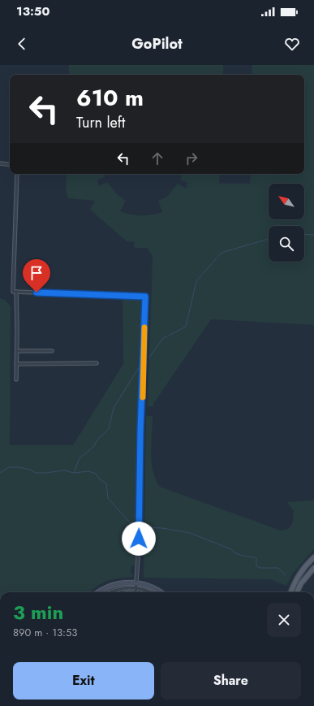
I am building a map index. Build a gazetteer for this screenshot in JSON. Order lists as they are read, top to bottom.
{
  "north": "top left",
  "page": {
    "status": "13:50",
    "header": "GoPilot",
    "turn": ["610 m", "Turn left"],
    "heading": ["3 min", "890 m · 13:53"],
    "buttons": ["Exit", "Share"]
  }
}
